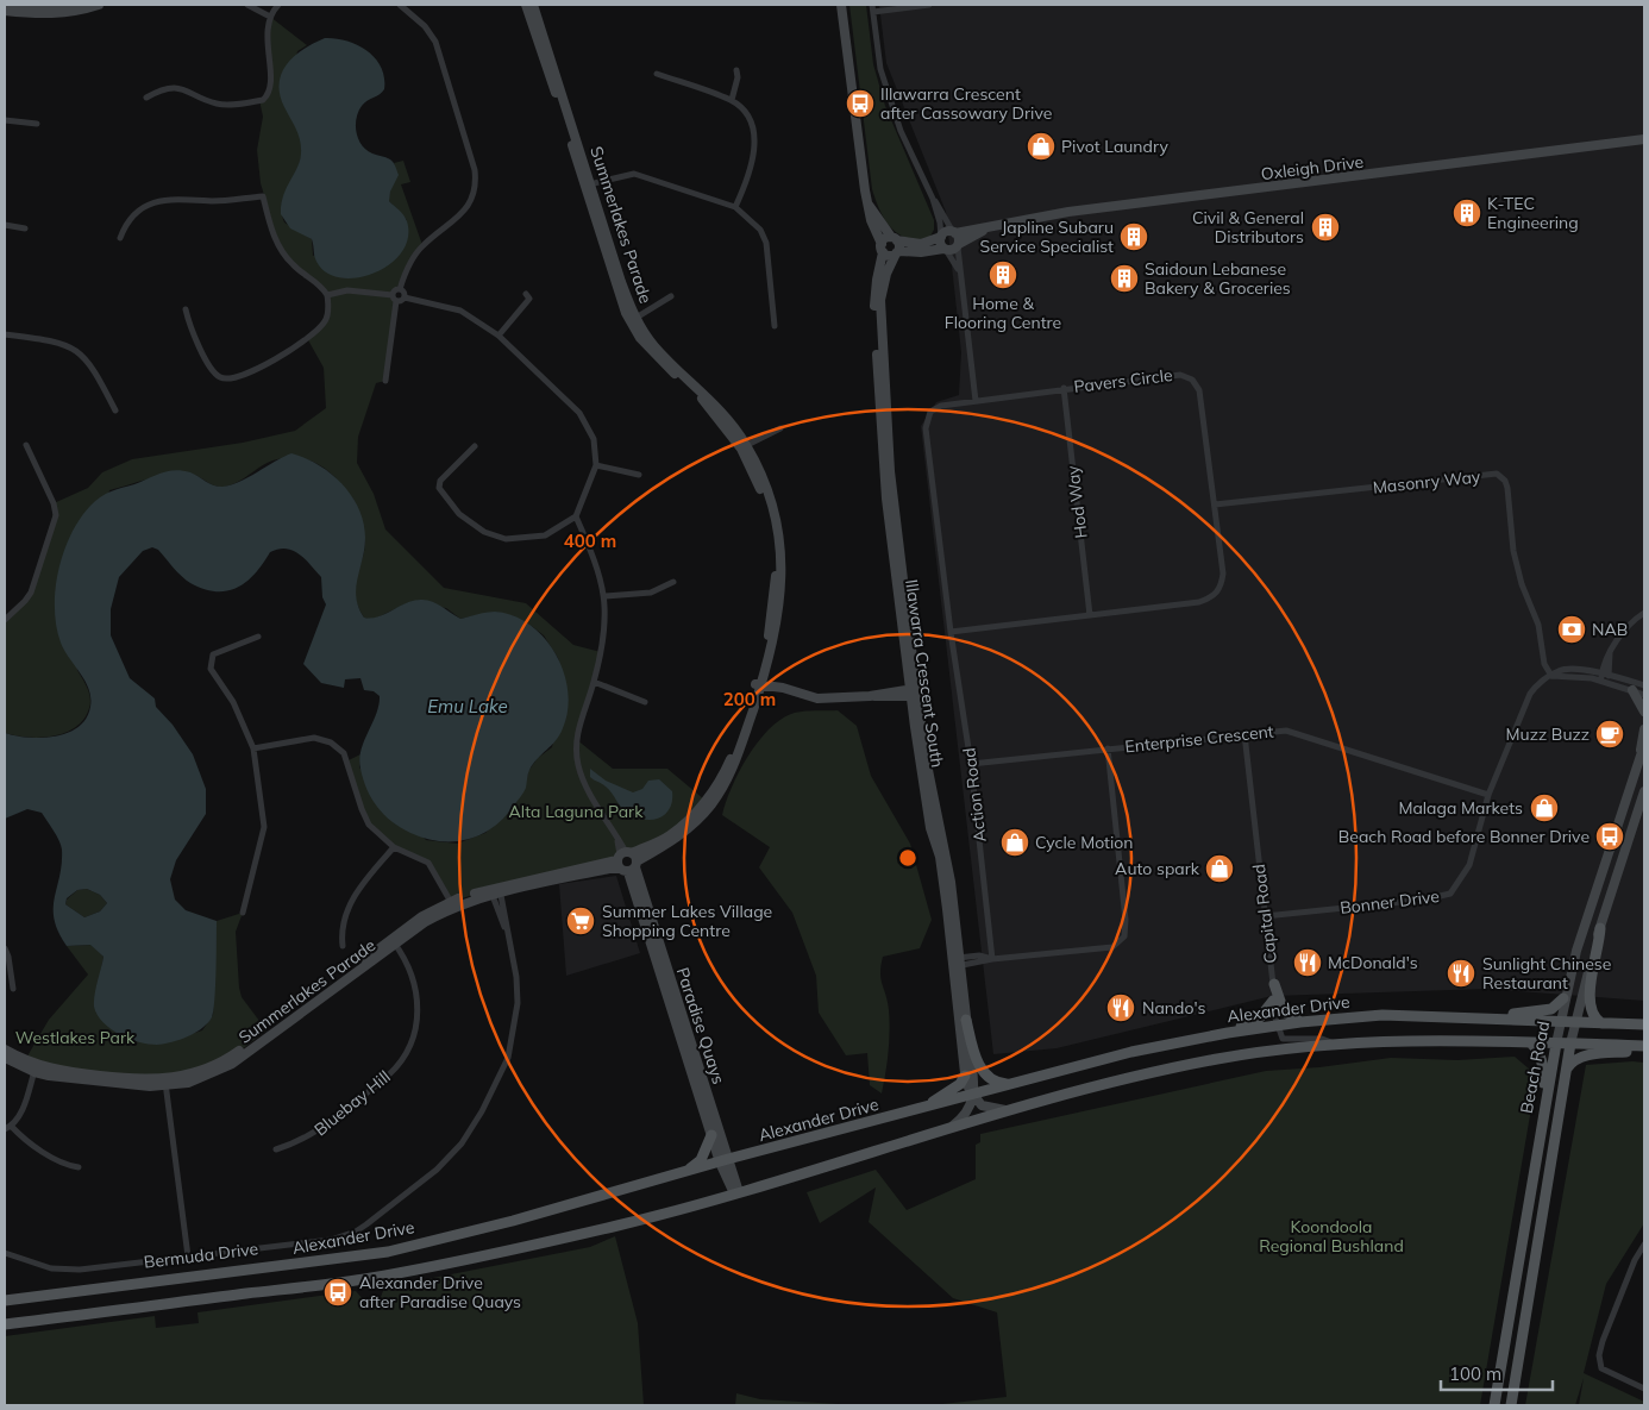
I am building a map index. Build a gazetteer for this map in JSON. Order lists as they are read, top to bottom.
{
  "streets": {
    "main road": ["Alexander Drive", "Beach Road"],
    "street": [
      "Oxleigh Drive",
      "Summerlakes Parade",
      "Pavers Circle",
      "Masonry Way",
      "Hod Way",
      "Illawarra Crescent South",
      "Enterprise Crescent",
      "Action Road",
      "Bonner Drive",
      "Capital Road",
      "Paradise Quays",
      "Bluebay Hill",
      "Bermuda Drive"
    ]
  },
  "crossings": [
    ["Summerlakes Parade", "Paradise Quays"],
    ["Summerlakes Parade", "Bluebay Hill"],
    ["Summerlakes Parade", "Bermuda Drive"],
    ["Pavers Circle", "Masonry Way"],
    ["Pavers Circle", "Hod Way"],
    ["Pavers Circle", "Action Road"],
    ["Masonry Way", "Bonner Drive"],
    ["Illawarra Crescent South", "Alexander Drive"],
    ["Enterprise Crescent", "Action Road"],
    ["Enterprise Crescent", "Bonner Drive"],
    ["Enterprise Crescent", "Capital Road"],
    ["Bonner Drive", "Capital Road"],
    ["Capital Road", "Alexander Drive"],
    ["Alexander Drive", "Paradise Quays"],
    ["Alexander Drive", "Beach Road"]
  ],
  "water": ["Emu Lake"],
  "parks": ["Alta Laguna Park", "Westlakes Park", "Koondoola Regional Bushland"],
  "places": {
    "bus stop": ["Illawarra Crescent after Cassowary Drive", "Beach Road before Bonner Drive", "Alexander Drive after Paradise Quays"],
    "shop": [
      "Pivot Laundry",
      "Malaga Markets",
      "Cycle Motion",
      "Auto spark"
    ],
    "building": [
      "K-TEC Engineering",
      "Civil & General Distributors",
      "Japline Subaru Service Specialist",
      "Home & Flooring Centre",
      "Saidoun Lebanese Bakery & Groceries"
    ],
    "bank": ["NAB"],
    "cafe": ["Muzz Buzz"],
    "supermarket": ["Summer Lakes Village Shopping Centre"],
    "restaurant": ["McDonald's", "Sunlight Chinese Restaurant", "Nando's"]
  },
  "scale_bar": "100 m",
  "rings": ["400 m", "200 m"]
}
